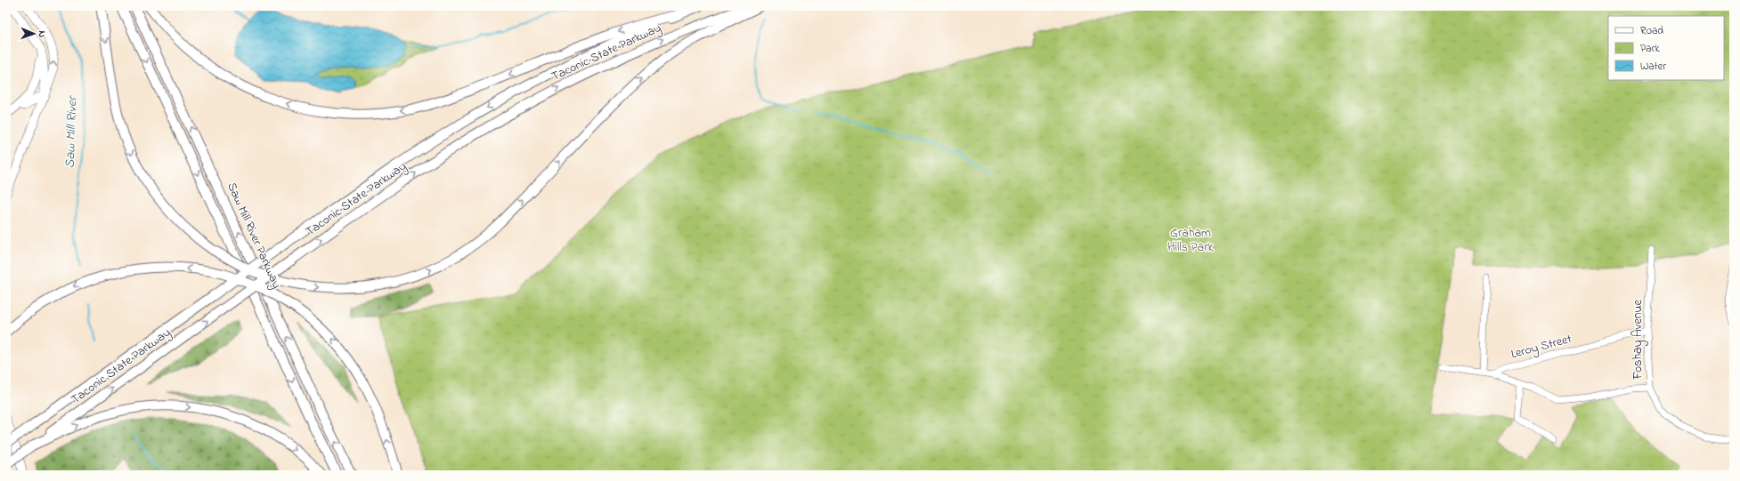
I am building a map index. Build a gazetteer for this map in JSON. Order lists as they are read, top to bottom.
{
  "streets": {
    "highway": ["Taconic State Parkway", "Saw Mill River Parkway"],
    "street": ["Foshay Avenue", "Leroy Street"]
  },
  "crossings": [
    ["Foshay Avenue", "Leroy Street"]
  ],
  "water": ["Saw Mill River"],
  "parks": ["Graham Hills Park"],
  "legend": ["Road", "Park", "Water"],
  "north": "right"
}
